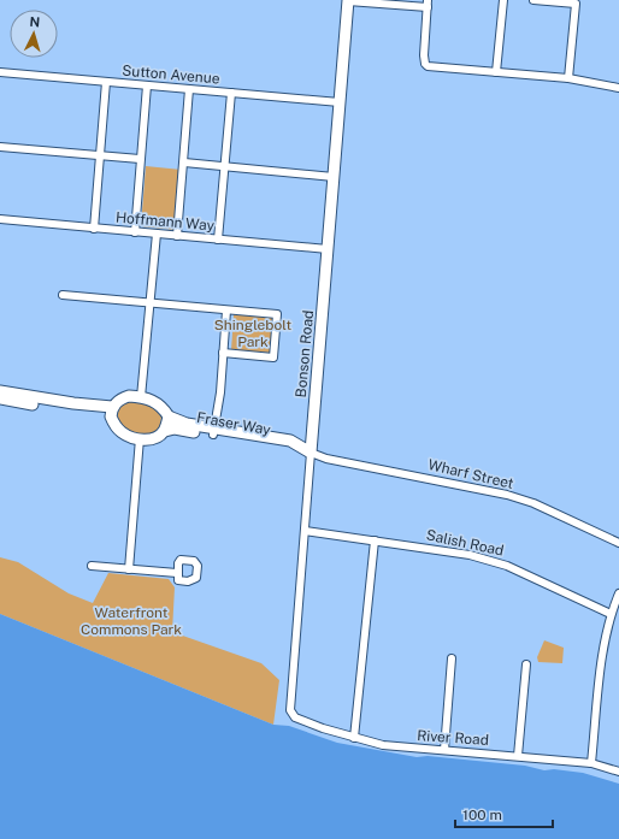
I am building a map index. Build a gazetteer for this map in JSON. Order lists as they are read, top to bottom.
{
  "streets": {
    "street": [
      "Sutton Avenue",
      "Hoffmann Way",
      "Bonson Road",
      "Fraser Way",
      "Wharf Street",
      "Salish Road",
      "River Road"
    ]
  },
  "crossings": [
    ["Sutton Avenue", "Bonson Road"],
    ["Hoffmann Way", "Bonson Road"],
    ["Bonson Road", "Fraser Way"],
    ["Bonson Road", "Wharf Street"],
    ["Bonson Road", "Salish Road"],
    ["Bonson Road", "River Road"],
    ["Fraser Way", "Wharf Street"]
  ],
  "parks": ["Shinglebolt Park", "Waterfront Commons Park"],
  "scale_bar": "100 m",
  "north": "top"
}
